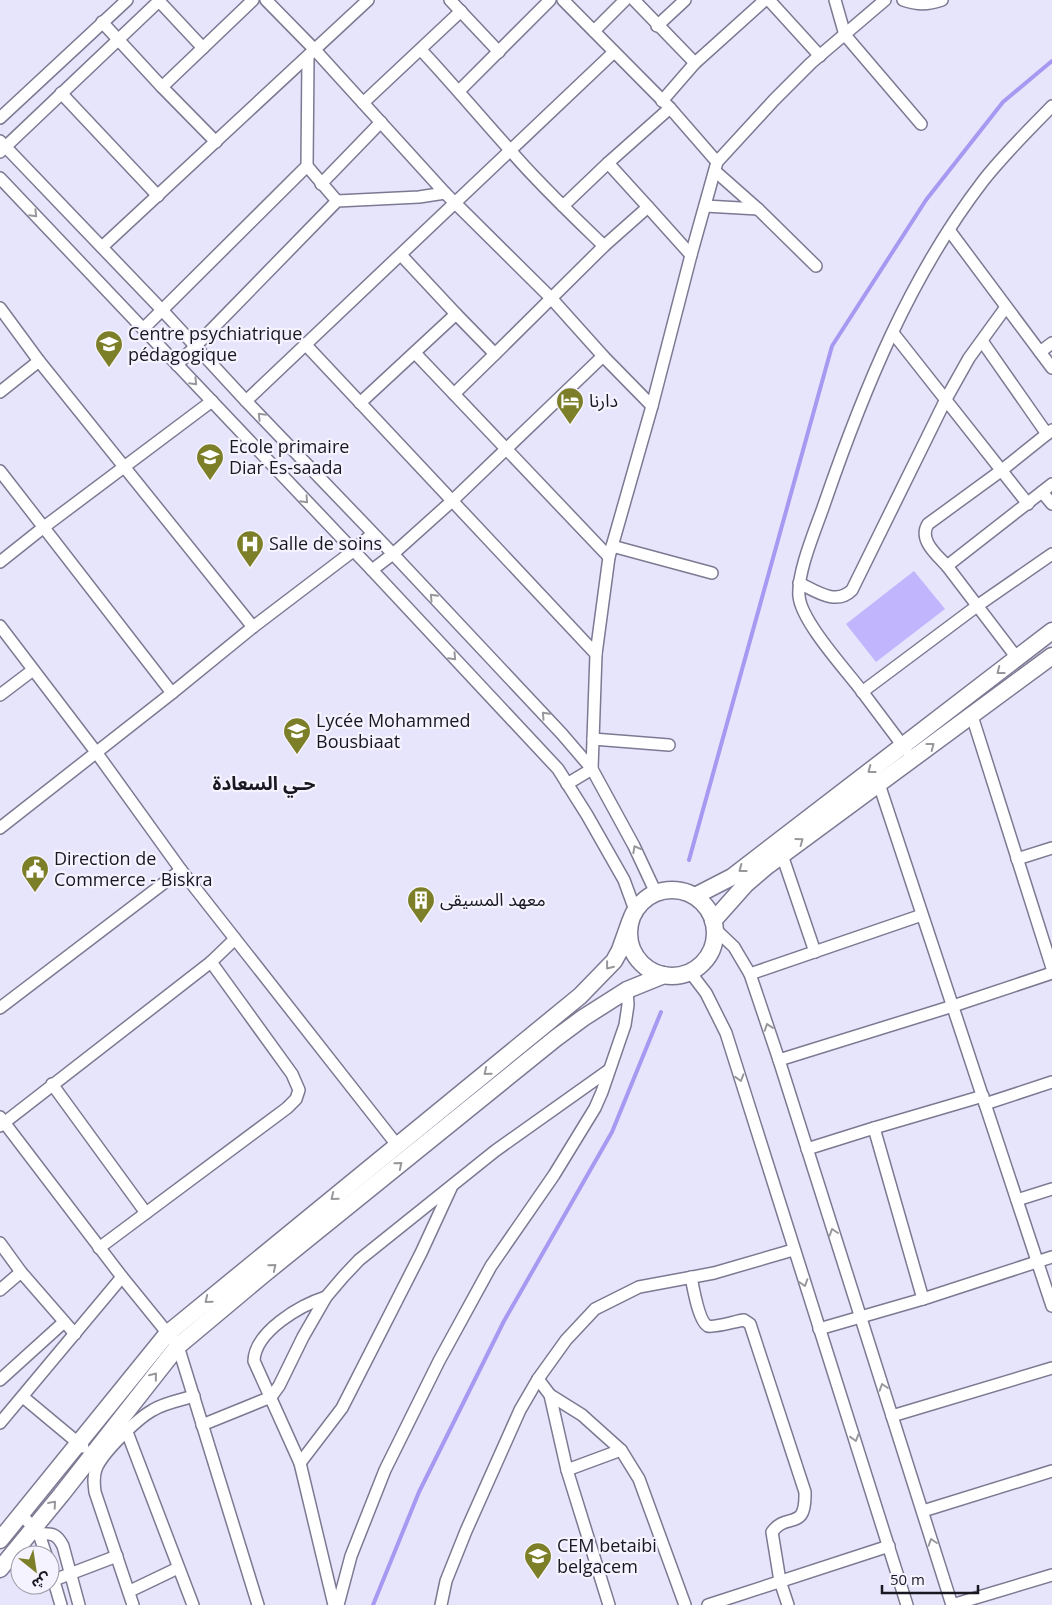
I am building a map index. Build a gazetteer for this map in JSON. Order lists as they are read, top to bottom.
{
  "districts": ["حـي السعادة"],
  "places": {
    "school or university": [
      "Centre psychiatrique pédagogique",
      "Ecole primaire Diar Es-saada",
      "Lycée Mohammed Bousbiaat",
      "CEM betaibi belgacem"
    ],
    "hotel": ["دارنا"],
    "hospital": ["Salle de soins"],
    "public building": ["Direction de Commerce - Biskra"],
    "building": ["معهد المسيقى"]
  },
  "scale_bar": "50 m",
  "north": "bottom right"
}
